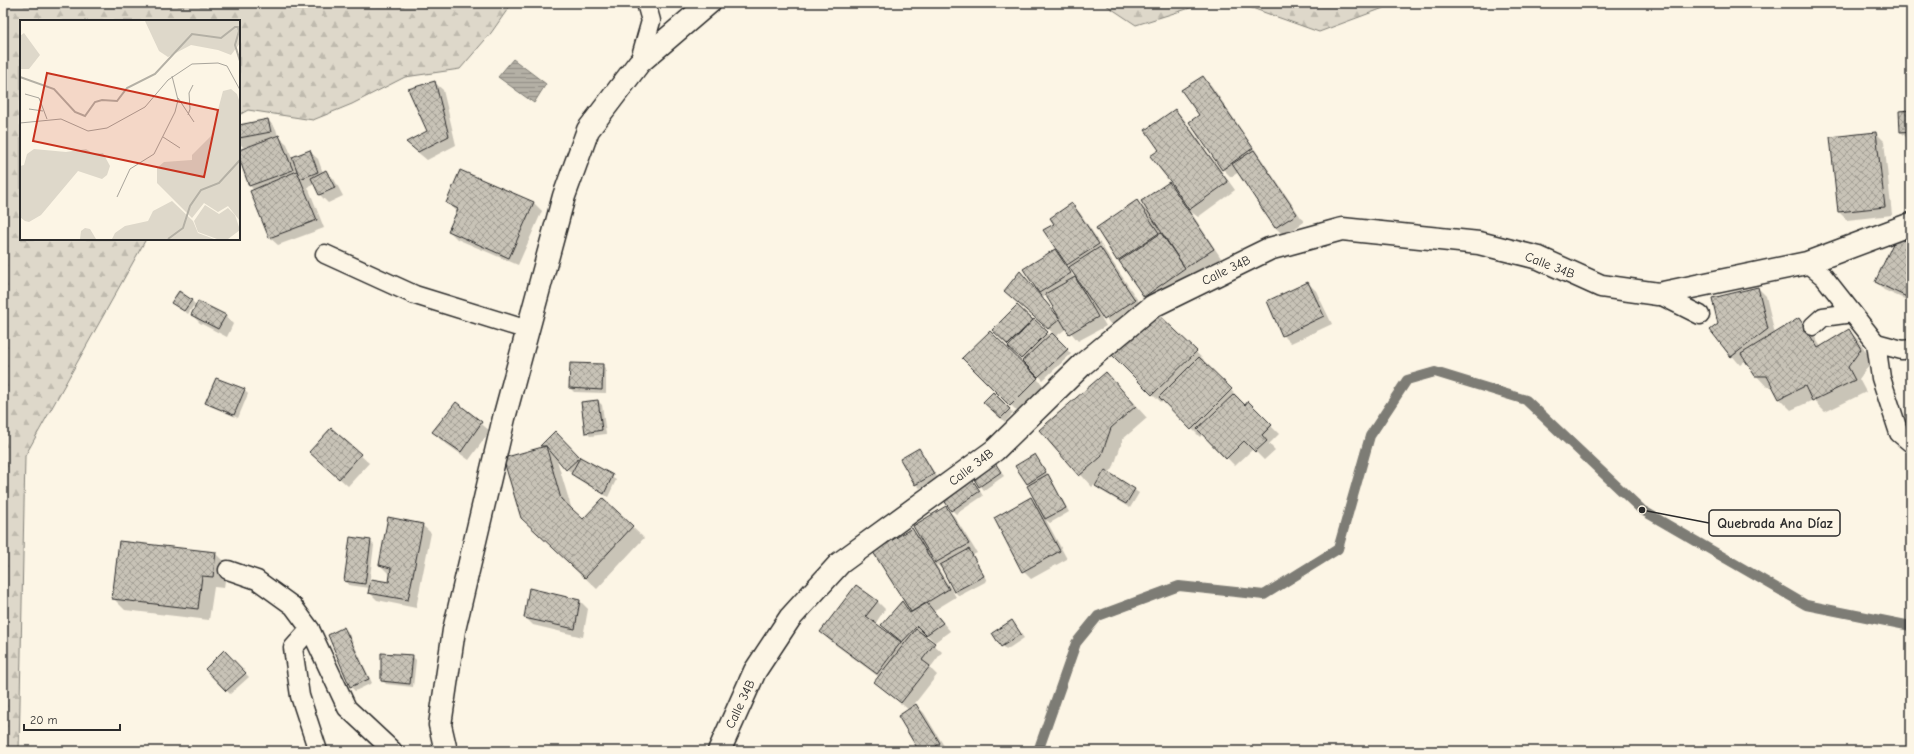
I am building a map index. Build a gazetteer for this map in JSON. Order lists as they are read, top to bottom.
{
  "streets": {
    "street": ["Calle 34B"]
  },
  "places": ["Quebrada Ana Díaz"],
  "scale_bar": "20 m"
}
